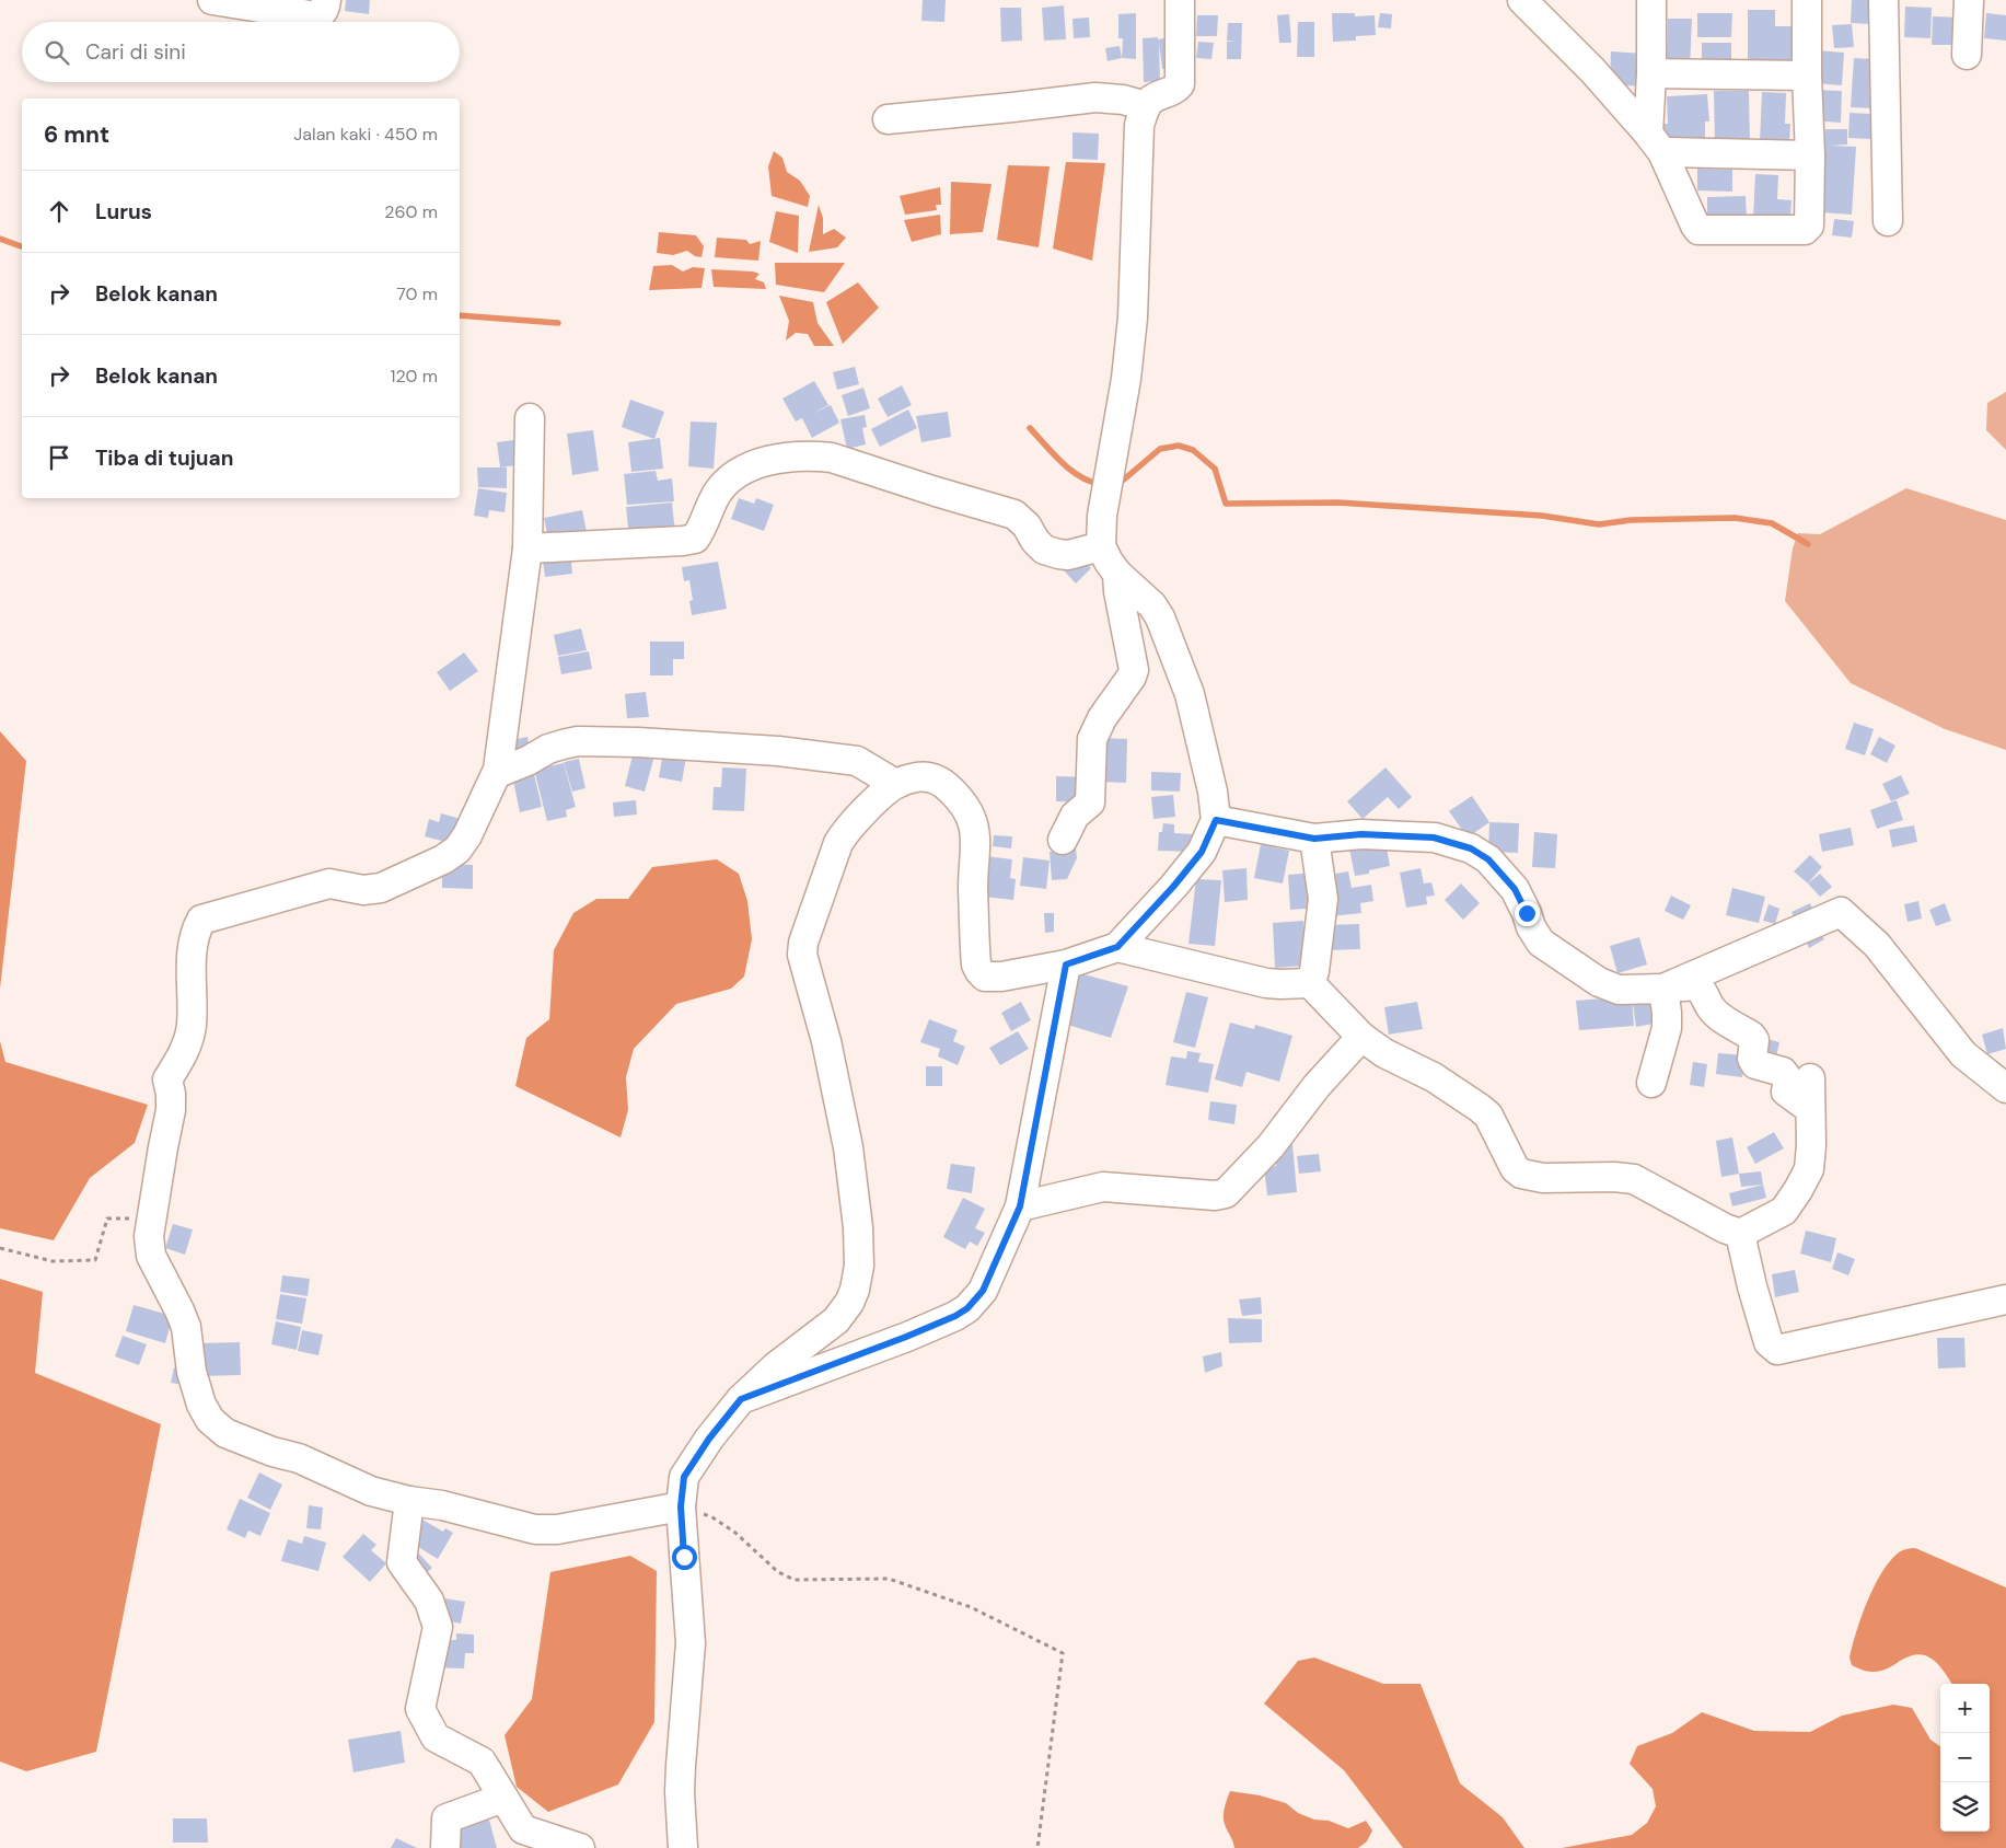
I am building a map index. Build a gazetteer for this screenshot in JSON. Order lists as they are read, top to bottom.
{
  "page": {
    "search": "Cari di sini",
    "heading": ["6 mnt", "Jalan kaki · 450 m"],
    "list": [
      ["Lurus", "260 m"],
      ["Belok kanan", "70 m"],
      ["Belok kanan", "120 m"],
      "Tiba di tujuan"
    ],
    "map_buttons": ["+", "−"]
  }
}
